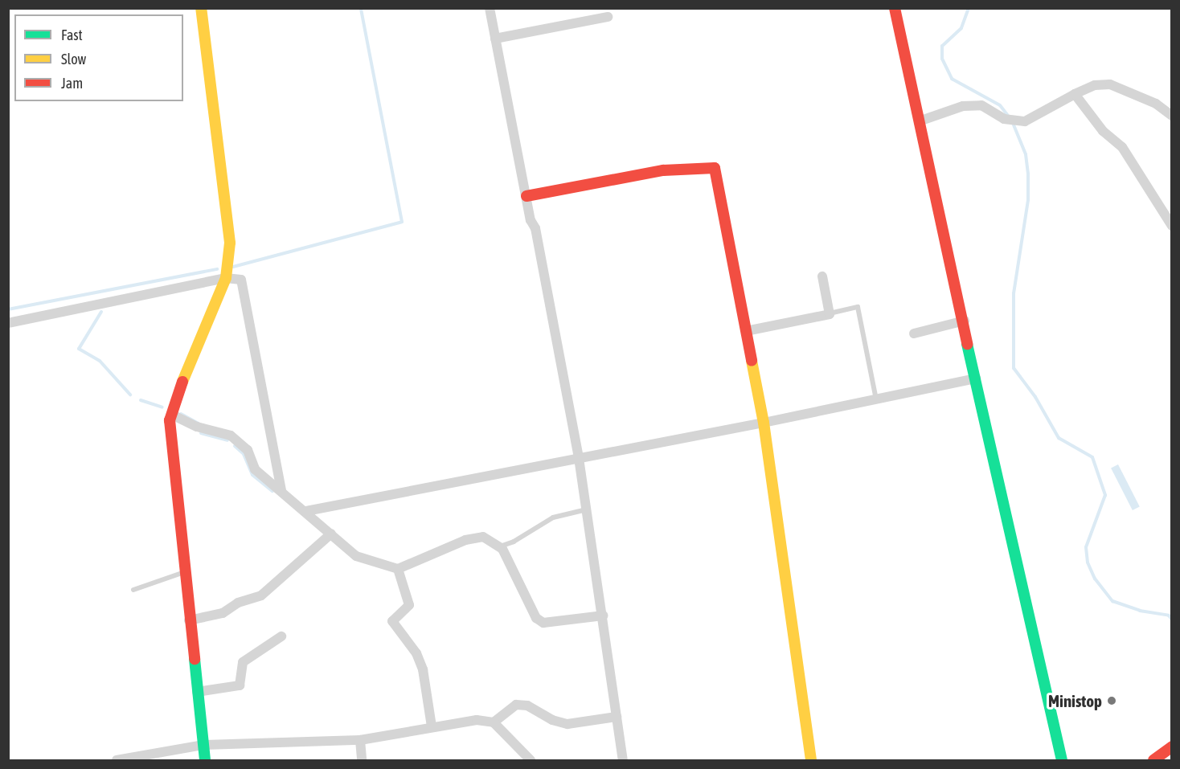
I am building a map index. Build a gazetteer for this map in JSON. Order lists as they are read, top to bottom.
{
  "places": ["Ministop"],
  "legend": ["Fast", "Slow", "Jam"]
}
